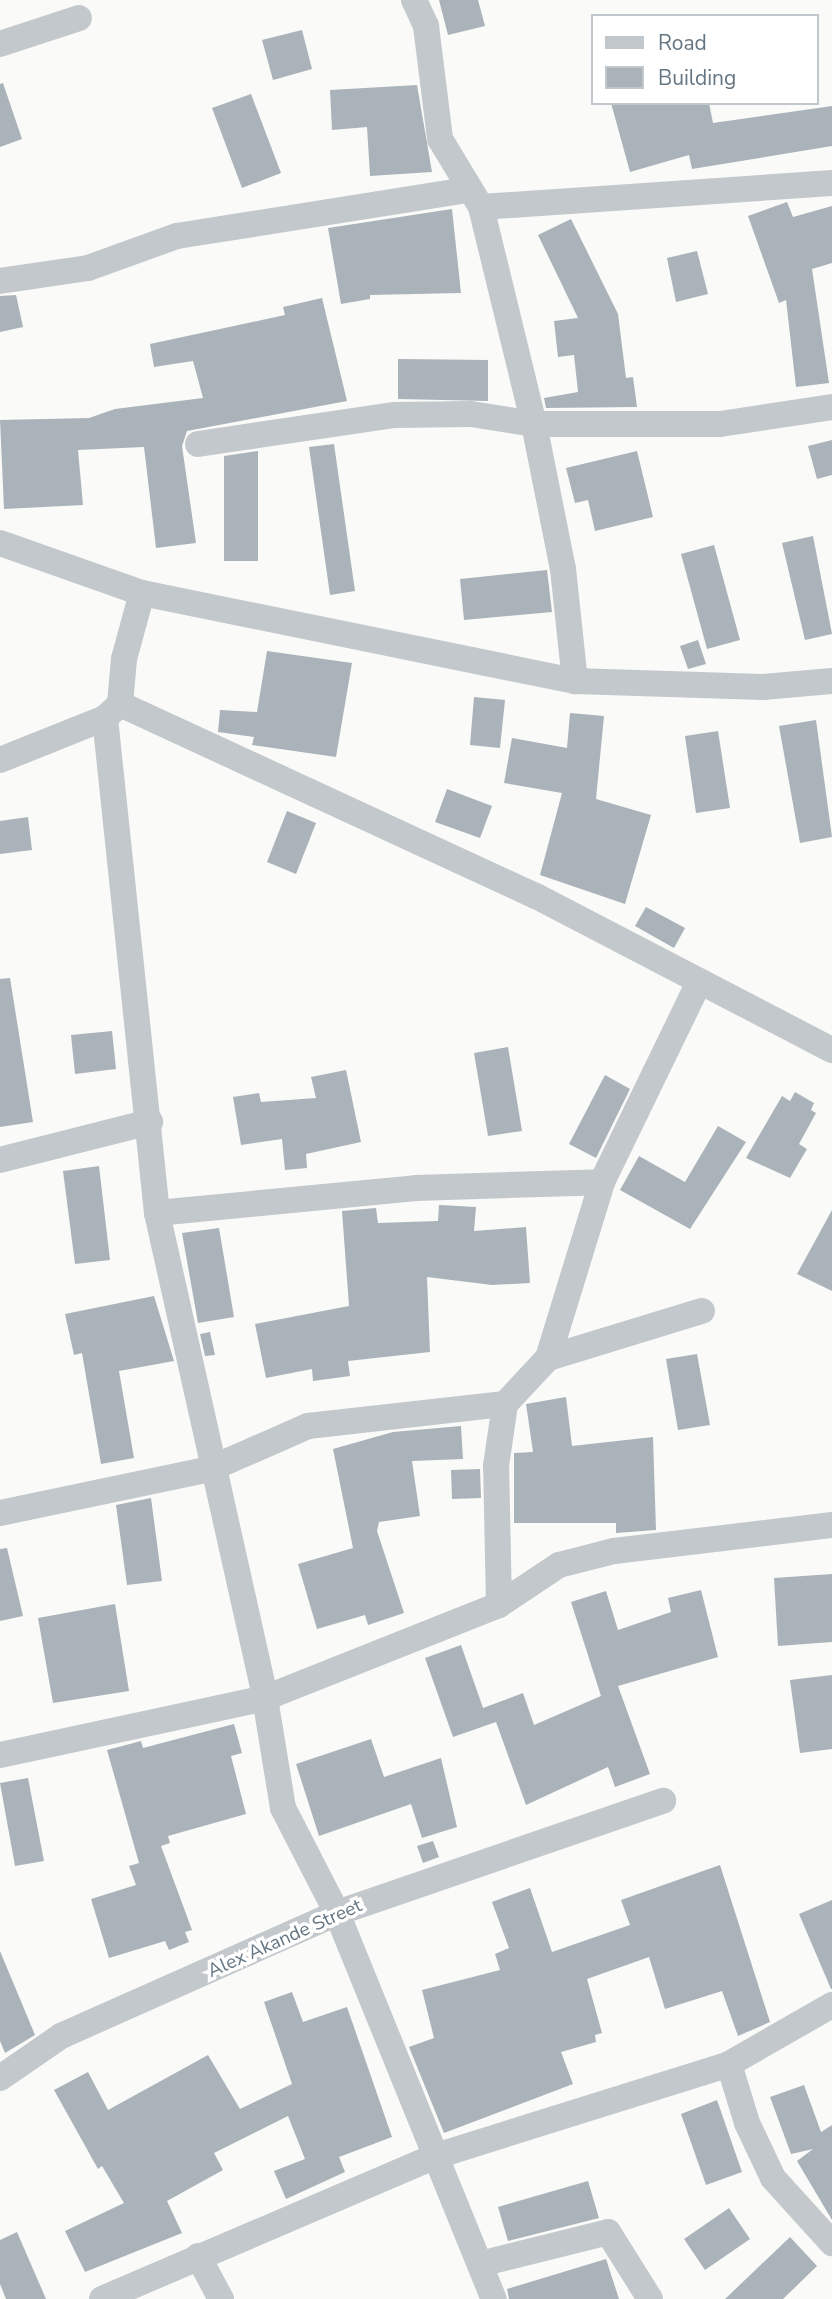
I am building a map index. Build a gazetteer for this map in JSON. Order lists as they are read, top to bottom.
{
  "streets": {
    "street": ["Alex Akande Street"]
  },
  "legend": ["Road", "Building"]
}
